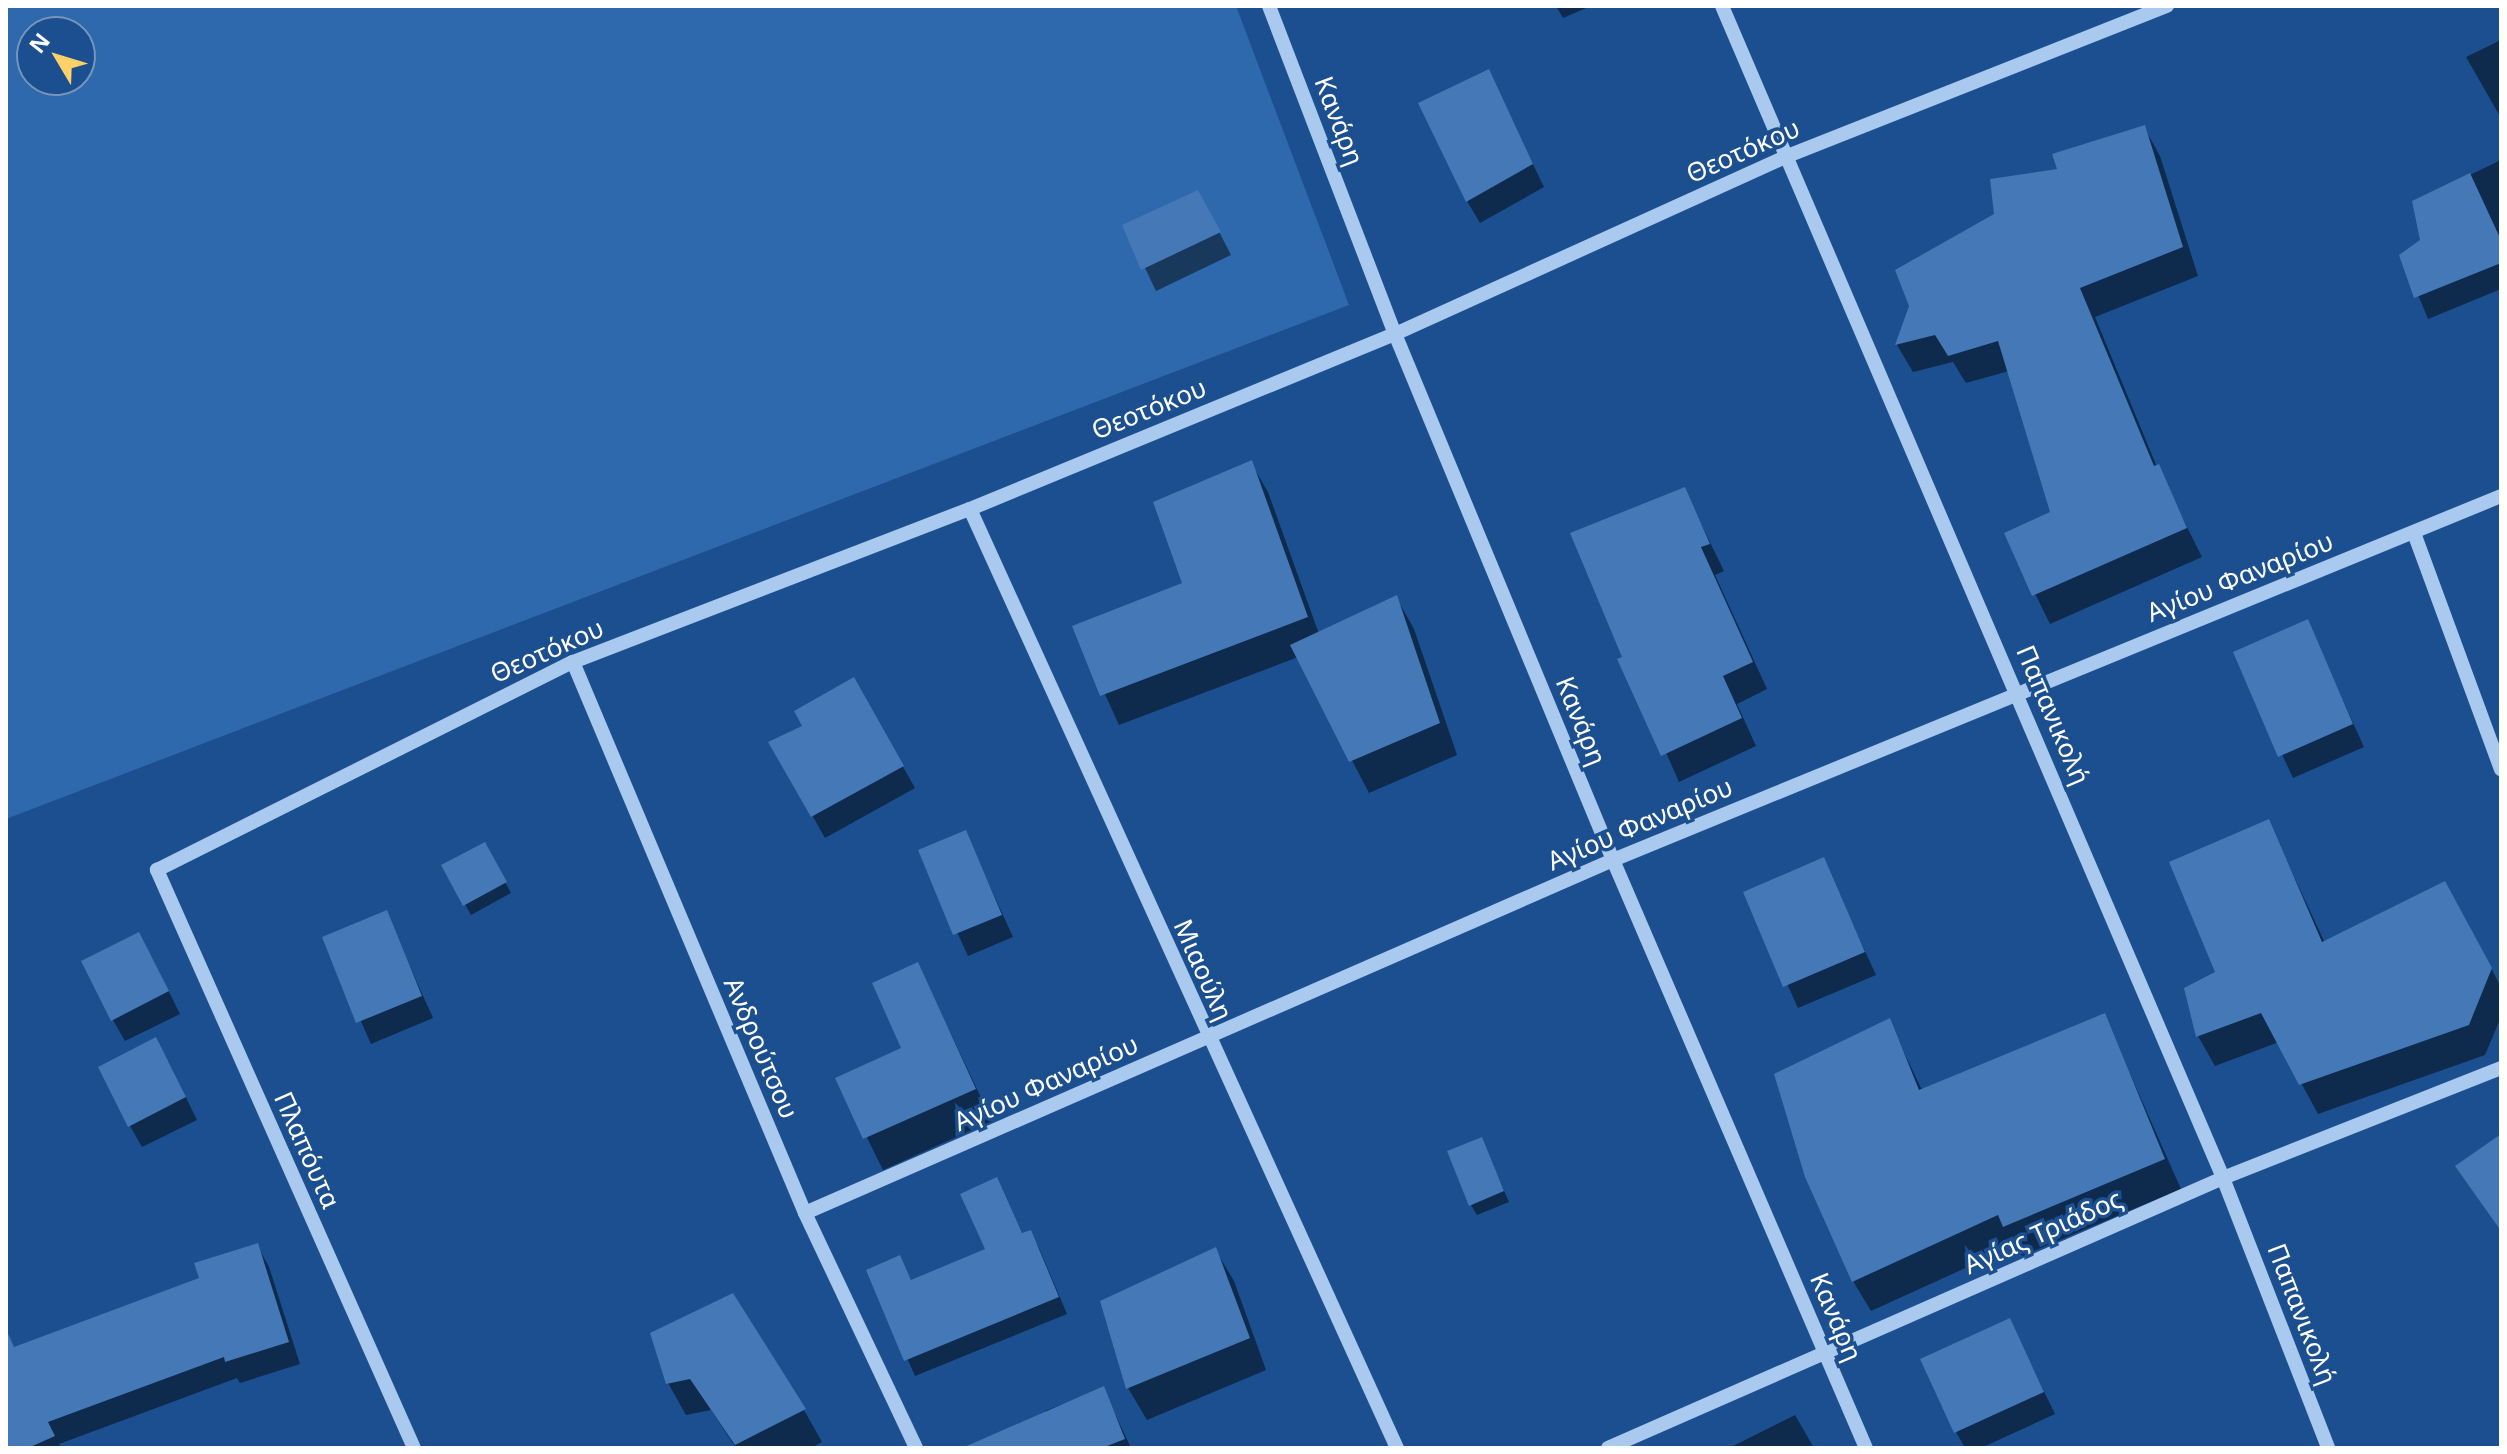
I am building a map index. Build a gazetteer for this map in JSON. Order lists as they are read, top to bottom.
{
  "streets": {
    "street": [
      "Κανάρη",
      "Θεοτόκου",
      "Αγίου Φαναρίου",
      "Παπανικολή",
      "Μιαούλη",
      "Ανδρούτσου",
      "Πλαπόυτα",
      "Αγίας Τριάδος"
    ]
  },
  "crossings": [
    ["Κανάρη", "Θεοτόκου"],
    ["Κανάρη", "Αγίου Φαναρίου"],
    ["Κανάρη", "Αγίας Τριάδος"],
    ["Θεοτόκου", "Παπανικολή"],
    ["Θεοτόκου", "Μιαούλη"],
    ["Θεοτόκου", "Ανδρούτσου"],
    ["Θεοτόκου", "Πλαπόυτα"],
    ["Αγίου Φαναρίου", "Παπανικολή"],
    ["Αγίου Φαναρίου", "Μιαούλη"],
    ["Αγίου Φαναρίου", "Ανδρούτσου"],
    ["Παπανικολή", "Αγίας Τριάδος"]
  ],
  "north": "top left"
}
